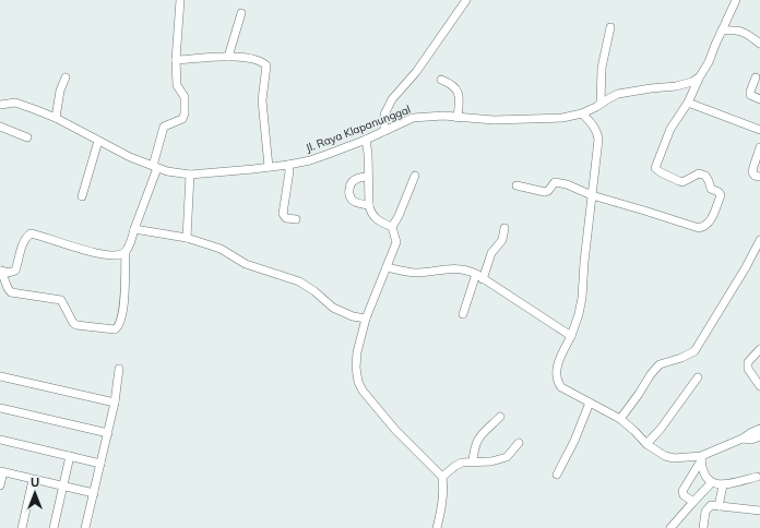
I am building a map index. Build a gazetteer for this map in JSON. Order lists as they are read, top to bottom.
{
  "streets": {
    "street": ["Jl. Raya Klapanunggal"]
  },
  "north": "top"
}
